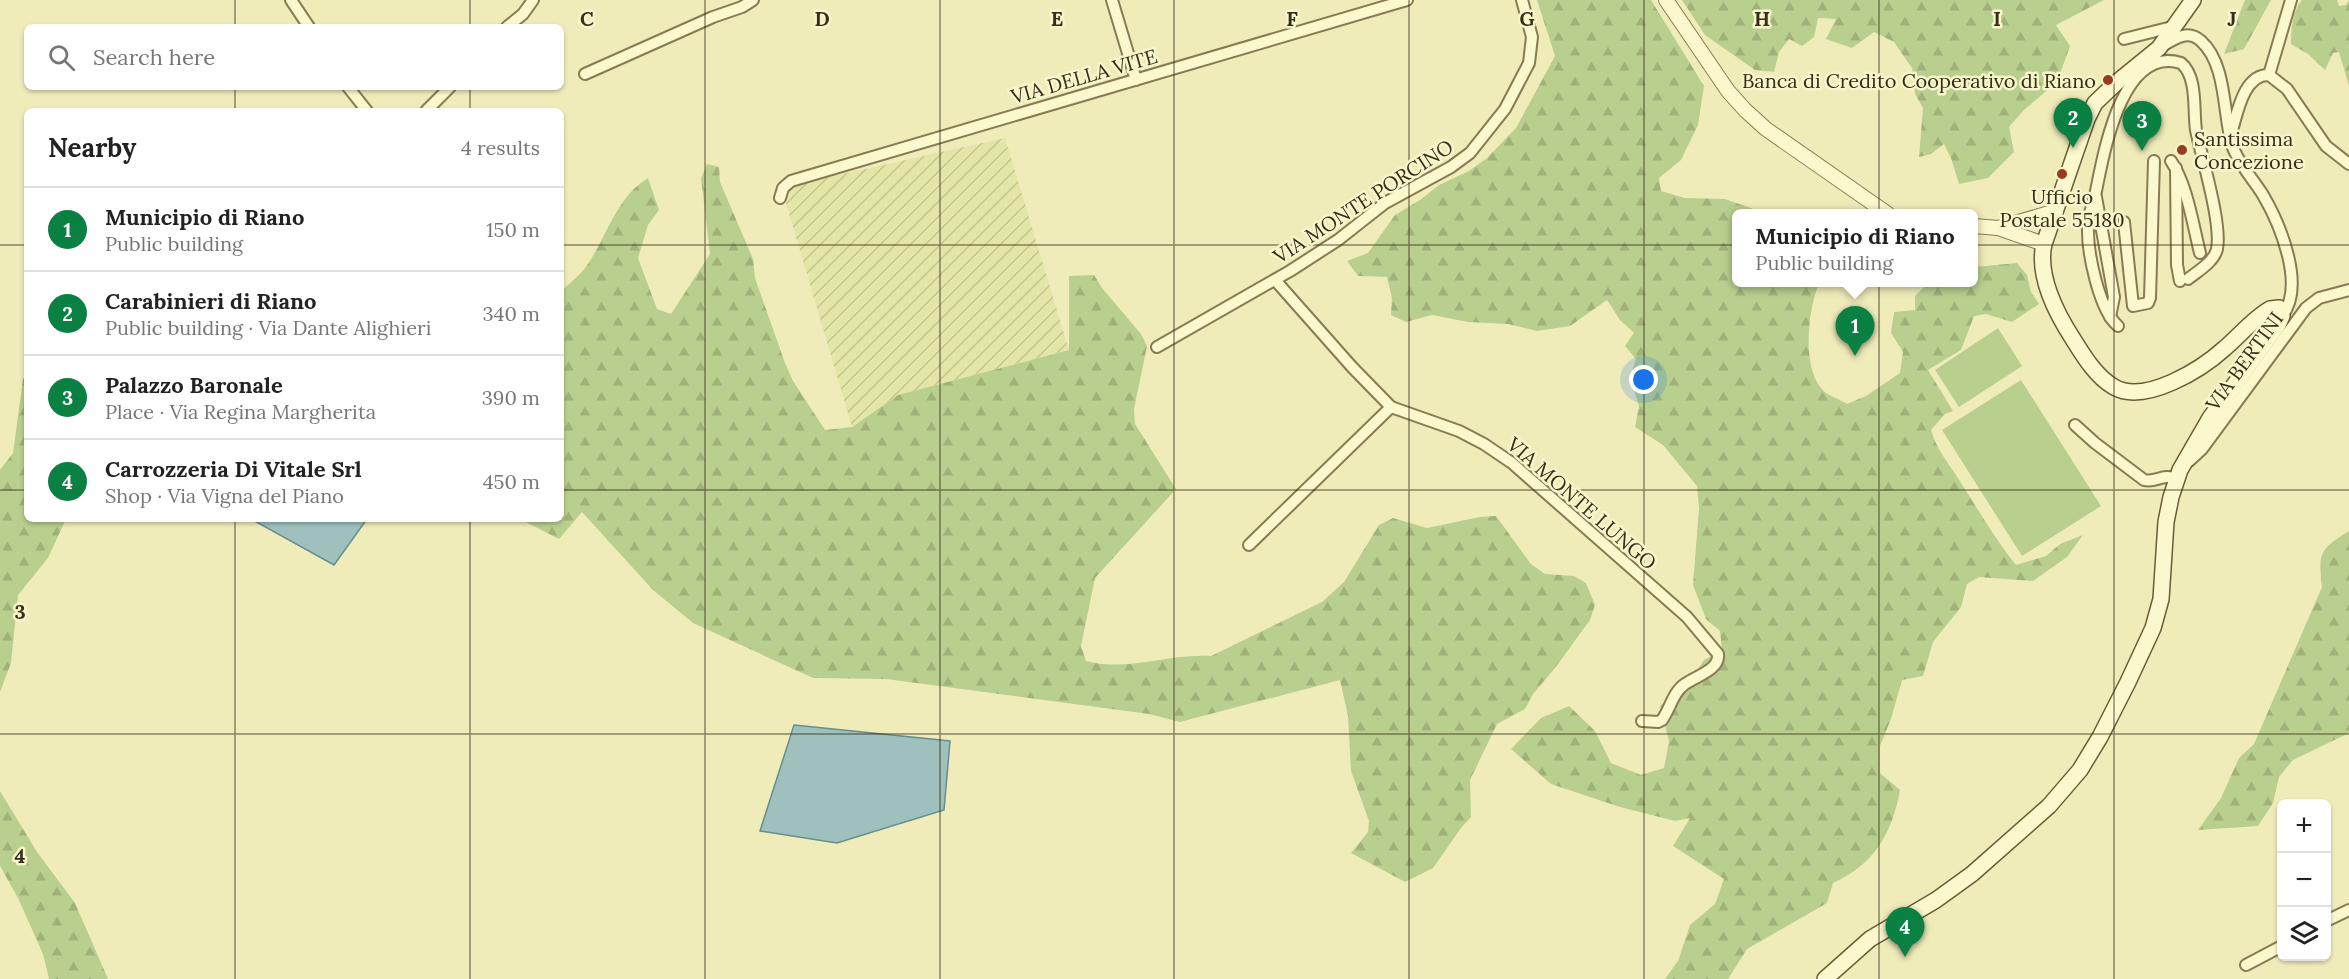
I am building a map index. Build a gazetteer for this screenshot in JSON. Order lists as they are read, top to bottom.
{
  "streets": {
    "street": [
      "VIA DELLA VITE",
      "VIA MONTE PORCINO",
      "VIA BERTINI",
      "VIA MONTE LUNGO"
    ]
  },
  "crossings": [
    ["VIA MONTE PORCINO", "VIA MONTE LUNGO"]
  ],
  "places": ["Banca di Credito Cooperativo di Riano", "Santissima Concezione", "Ufficio Postale 55180"],
  "page": {
    "search": "Search here",
    "pins": [
      "2",
      "3",
      "1",
      "4"
    ],
    "heading": ["Nearby", "4 results"],
    "list": [
      {
        "mark": "1",
        "name": "Municipio di Riano",
        "note": "Public building",
        "value": "150 m"
      },
      {
        "mark": "2",
        "name": "Carabinieri di Riano",
        "note": "Public building · Via Dante Alighieri",
        "value": "340 m"
      },
      {
        "mark": "3",
        "name": "Palazzo Baronale",
        "note": "Place · Via Regina Margherita",
        "value": "390 m"
      },
      {
        "mark": "4",
        "name": "Carrozzeria Di Vitale Srl",
        "note": "Shop · Via Vigna del Piano",
        "value": "450 m"
      }
    ],
    "popup": ["Municipio di Riano", "Public building"],
    "map_buttons": ["+", "−"]
  },
  "grid": {
    "columns": [
      "C",
      "D",
      "E",
      "F",
      "G",
      "H",
      "I",
      "J"
    ],
    "rows": ["3", "4"]
  }
}
